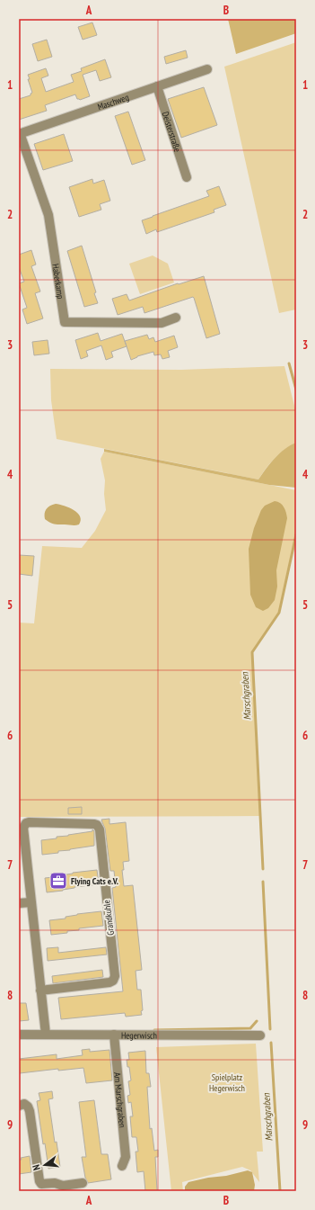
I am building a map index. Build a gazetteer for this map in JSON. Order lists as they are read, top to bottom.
{
  "streets": {
    "street": [
      "Maschweg",
      "Deisterstraße",
      "Haberkamp",
      "Grandkuhle",
      "Hegerwisch",
      "Am Marschgraben"
    ]
  },
  "crossings": [
    ["Maschweg", "Deisterstraße"],
    ["Maschweg", "Haberkamp"],
    ["Grandkuhle", "Hegerwisch"],
    ["Hegerwisch", "Am Marschgraben"]
  ],
  "water": ["Marschgraben"],
  "parks": ["Spielplatz Hegerwisch"],
  "places": {
    "office": ["Flying Cats e.V."]
  },
  "north": "left",
  "grid": {
    "columns": ["A", "B"],
    "rows": [
      "1",
      "2",
      "3",
      "4",
      "5",
      "6",
      "7",
      "8",
      "9"
    ]
  }
}
